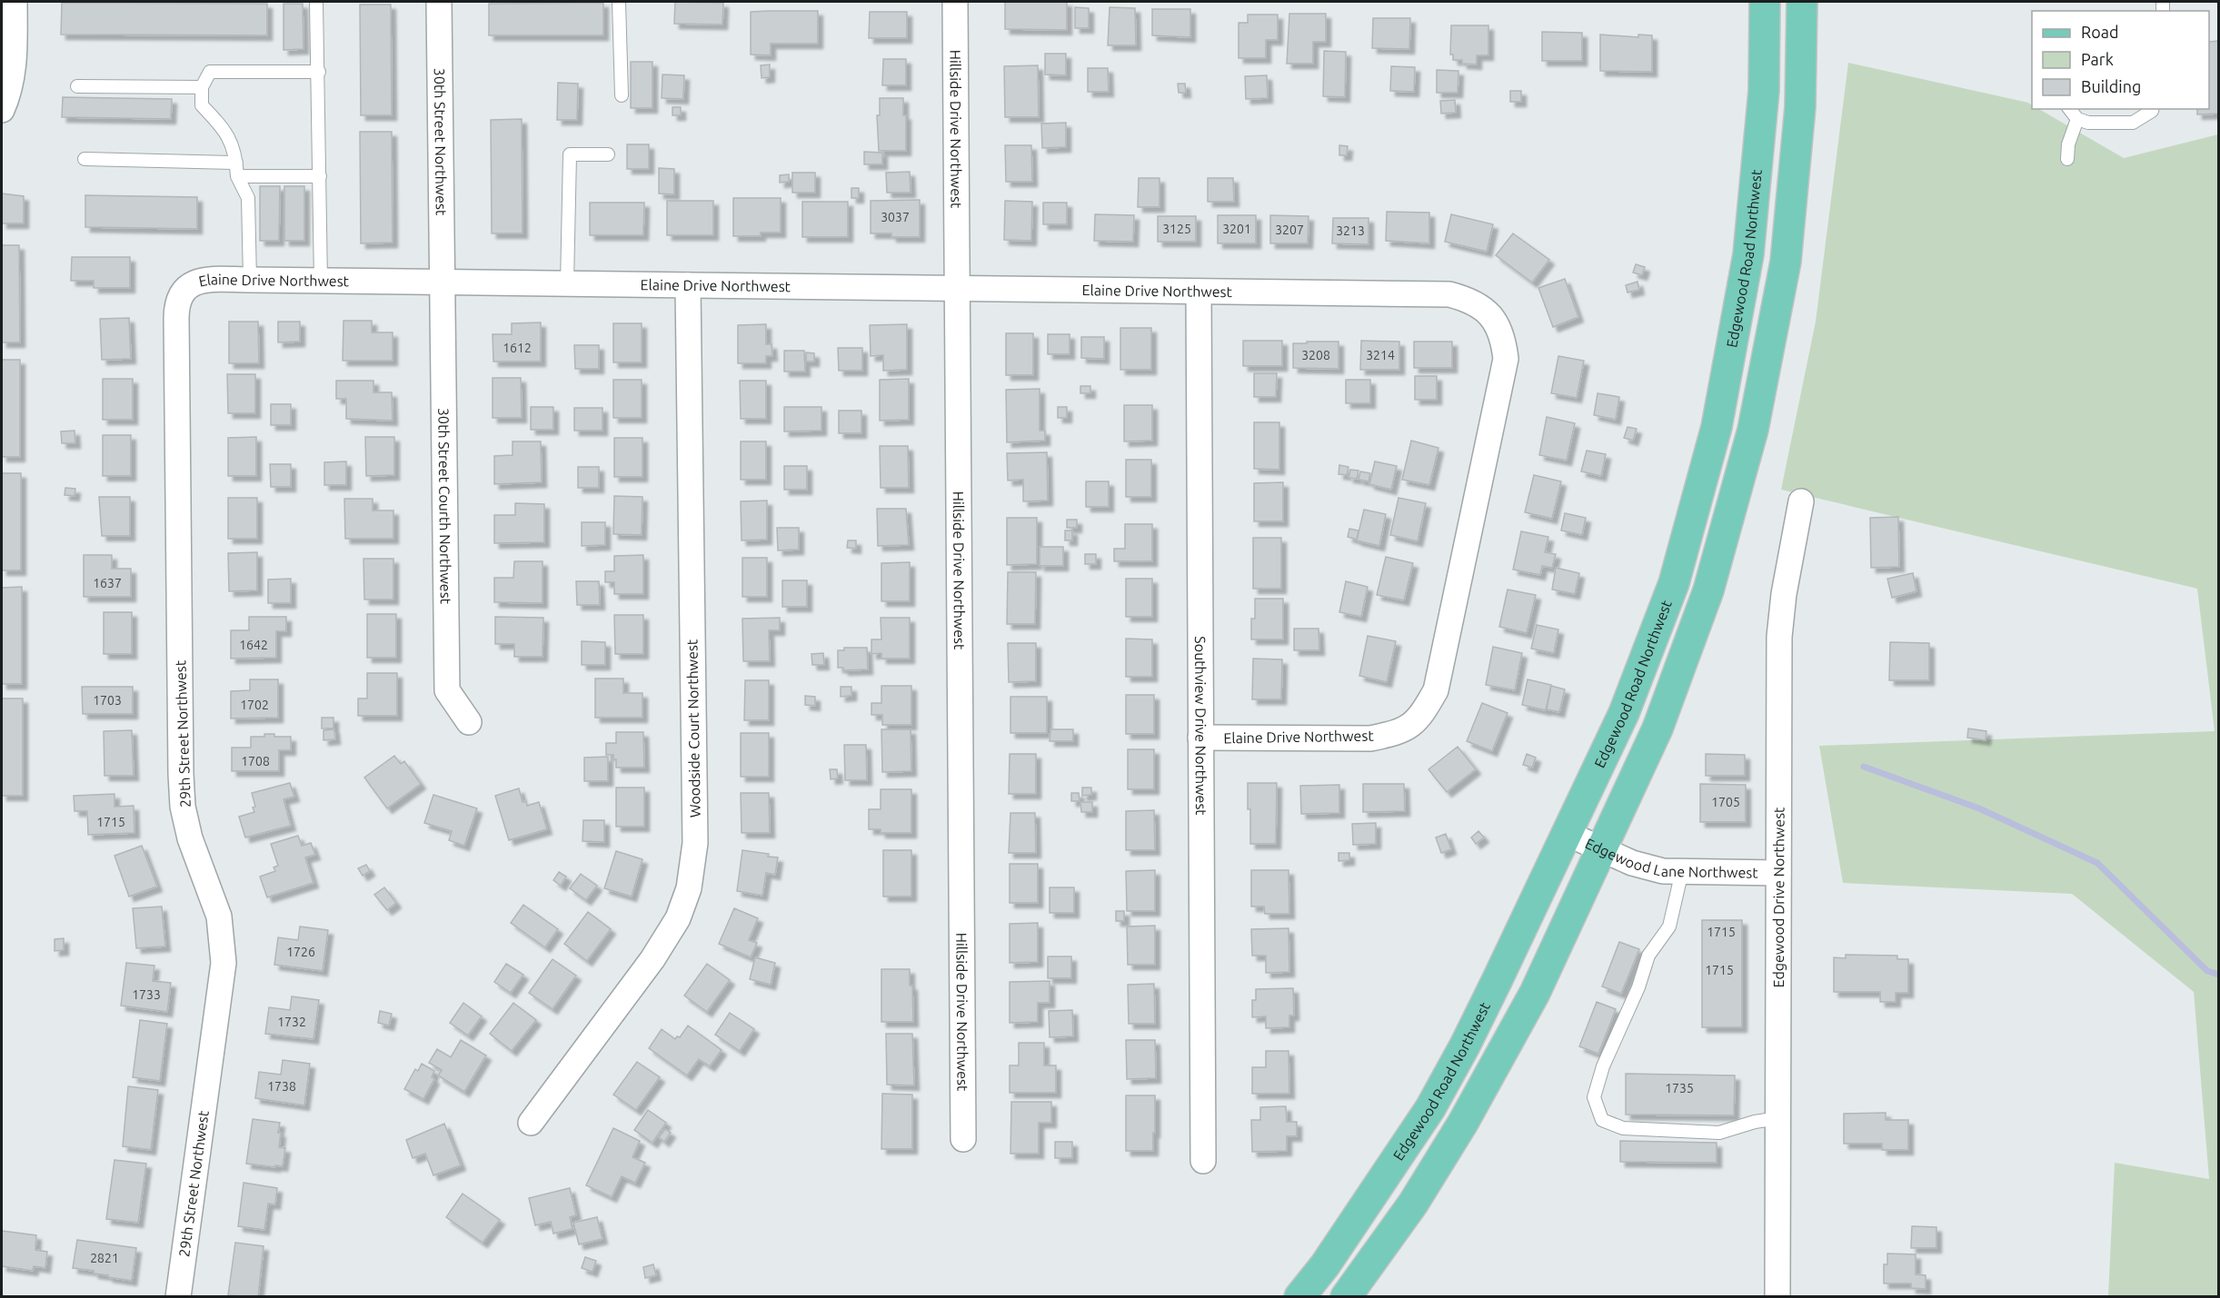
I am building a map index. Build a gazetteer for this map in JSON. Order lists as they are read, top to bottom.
{
  "streets": {
    "main road": ["Edgewood Road Northwest"],
    "street": [
      "Hillside Drive Northwest",
      "30th Street Northwest",
      "Elaine Drive Northwest",
      "30th Street Courth Northwest",
      "Southview Drive Northwest",
      "Woodside Court Northwest",
      "29th Street Northwest",
      "Edgewood Lane Northwest",
      "Edgewood Drive Northwest"
    ]
  },
  "crossings": [
    ["Hillside Drive Northwest", "Elaine Drive Northwest"],
    ["30th Street Northwest", "Elaine Drive Northwest"],
    ["30th Street Northwest", "30th Street Courth Northwest"],
    ["Edgewood Road Northwest", "Edgewood Lane Northwest"],
    ["Elaine Drive Northwest", "30th Street Courth Northwest"],
    ["Elaine Drive Northwest", "Southview Drive Northwest"],
    ["Elaine Drive Northwest", "Woodside Court Northwest"],
    ["Elaine Drive Northwest", "29th Street Northwest"],
    ["Edgewood Lane Northwest", "Edgewood Drive Northwest"]
  ],
  "house_numbers": [
    "3037",
    "3125",
    "3201",
    "3207",
    "3213",
    "1612",
    "3208",
    "3214",
    "1637",
    "1642",
    "1703",
    "1702",
    "1708",
    "1705",
    "1715",
    "1715",
    "1726",
    "1715",
    "1733",
    "1732",
    "1738",
    "1735",
    "2821"
  ],
  "legend": ["Road", "Park", "Building"]
}
